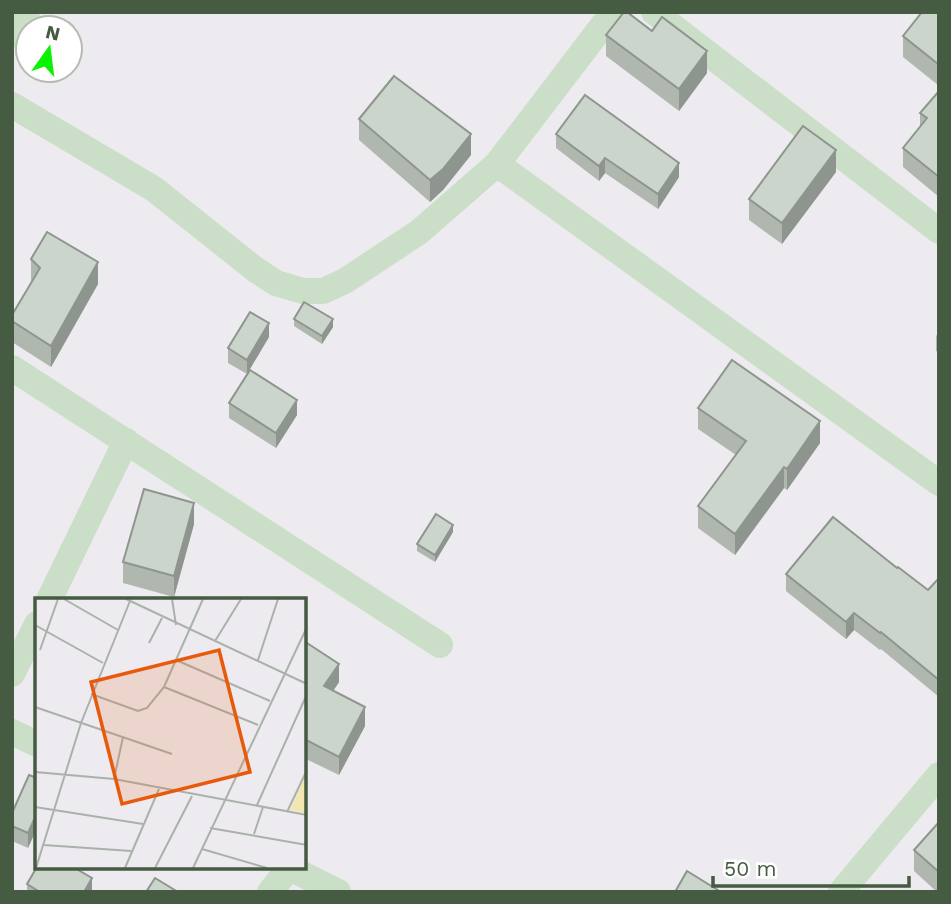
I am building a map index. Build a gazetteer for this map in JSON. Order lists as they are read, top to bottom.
{
  "scale_bar": "50 m",
  "north": "top"
}
